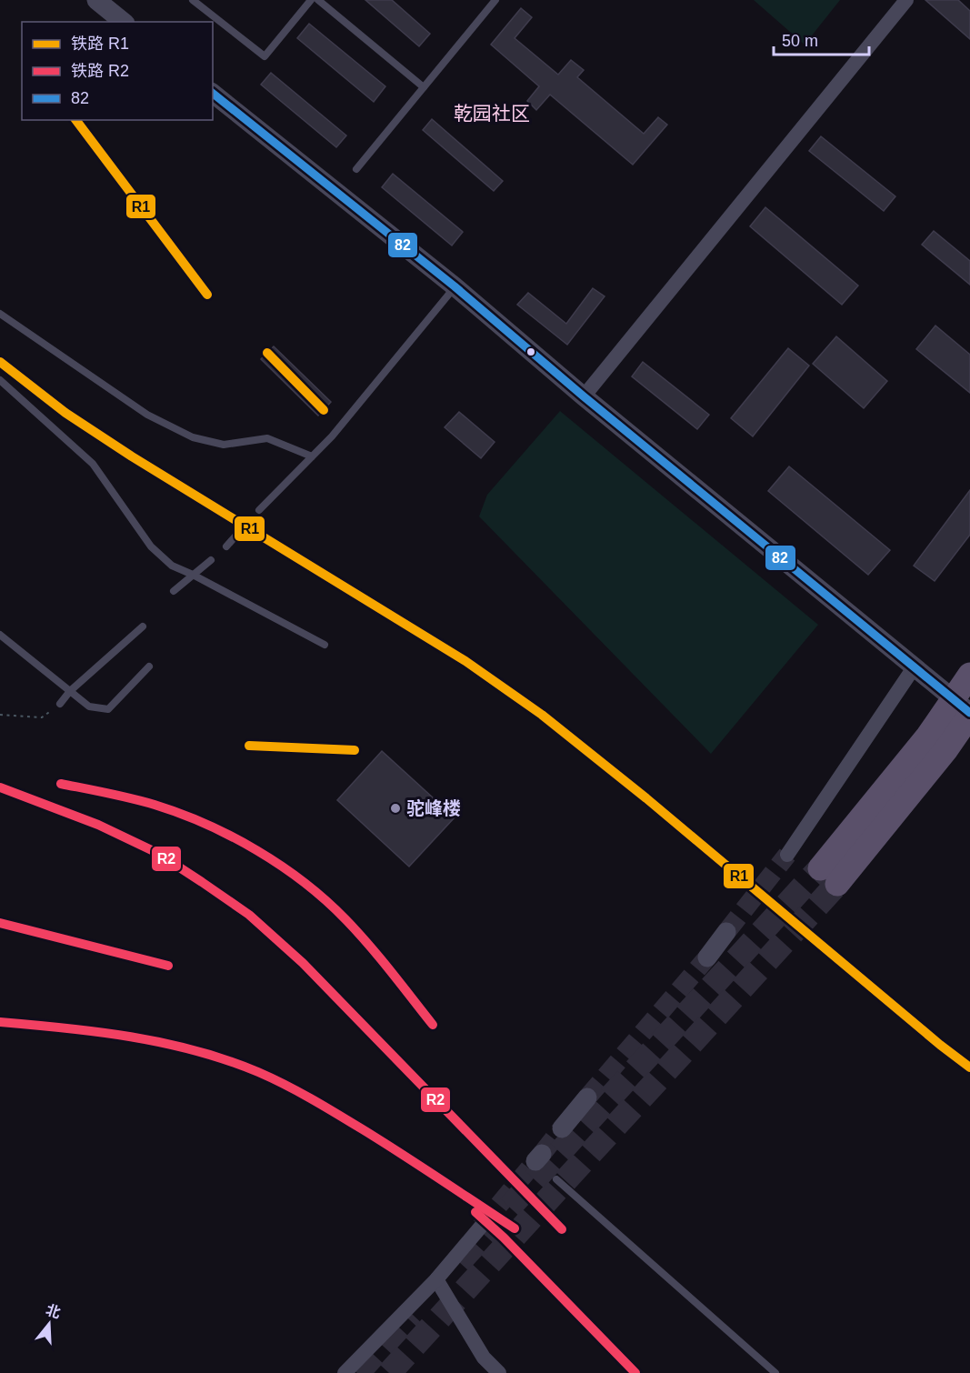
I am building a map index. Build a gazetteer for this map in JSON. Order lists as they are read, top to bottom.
{
  "districts": ["乾园社区"],
  "places": ["驼峰楼"],
  "lines": ["transit line 82", "rail line R1", "rail line R2"],
  "legend": ["铁路 R1", "铁路 R2", "82"],
  "scale_bar": "50 m",
  "north": "top"
}
